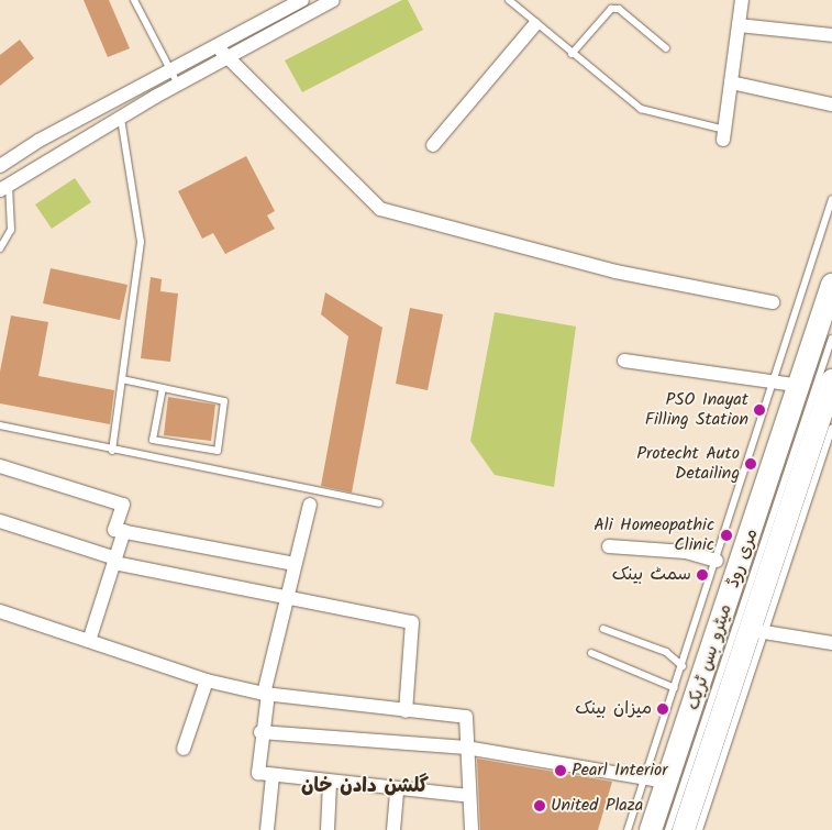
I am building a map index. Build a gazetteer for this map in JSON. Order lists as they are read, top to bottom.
{
  "streets": {
    "main road": ["مری روڈ"],
    "lane": ["میٹرو بس ٹریک"]
  },
  "crossings": [
    ["مری روڈ", "میٹرو بس ٹریک"]
  ],
  "districts": ["گلشن دادن خان"],
  "places": [
    "PSO Inayat Filling Station",
    "Protecht Auto Detailing",
    "Ali Homeopathic Clinic",
    "سمٹ بینک",
    "میزان بینک",
    "Pearl Interior",
    "United Plaza"
  ]
}
